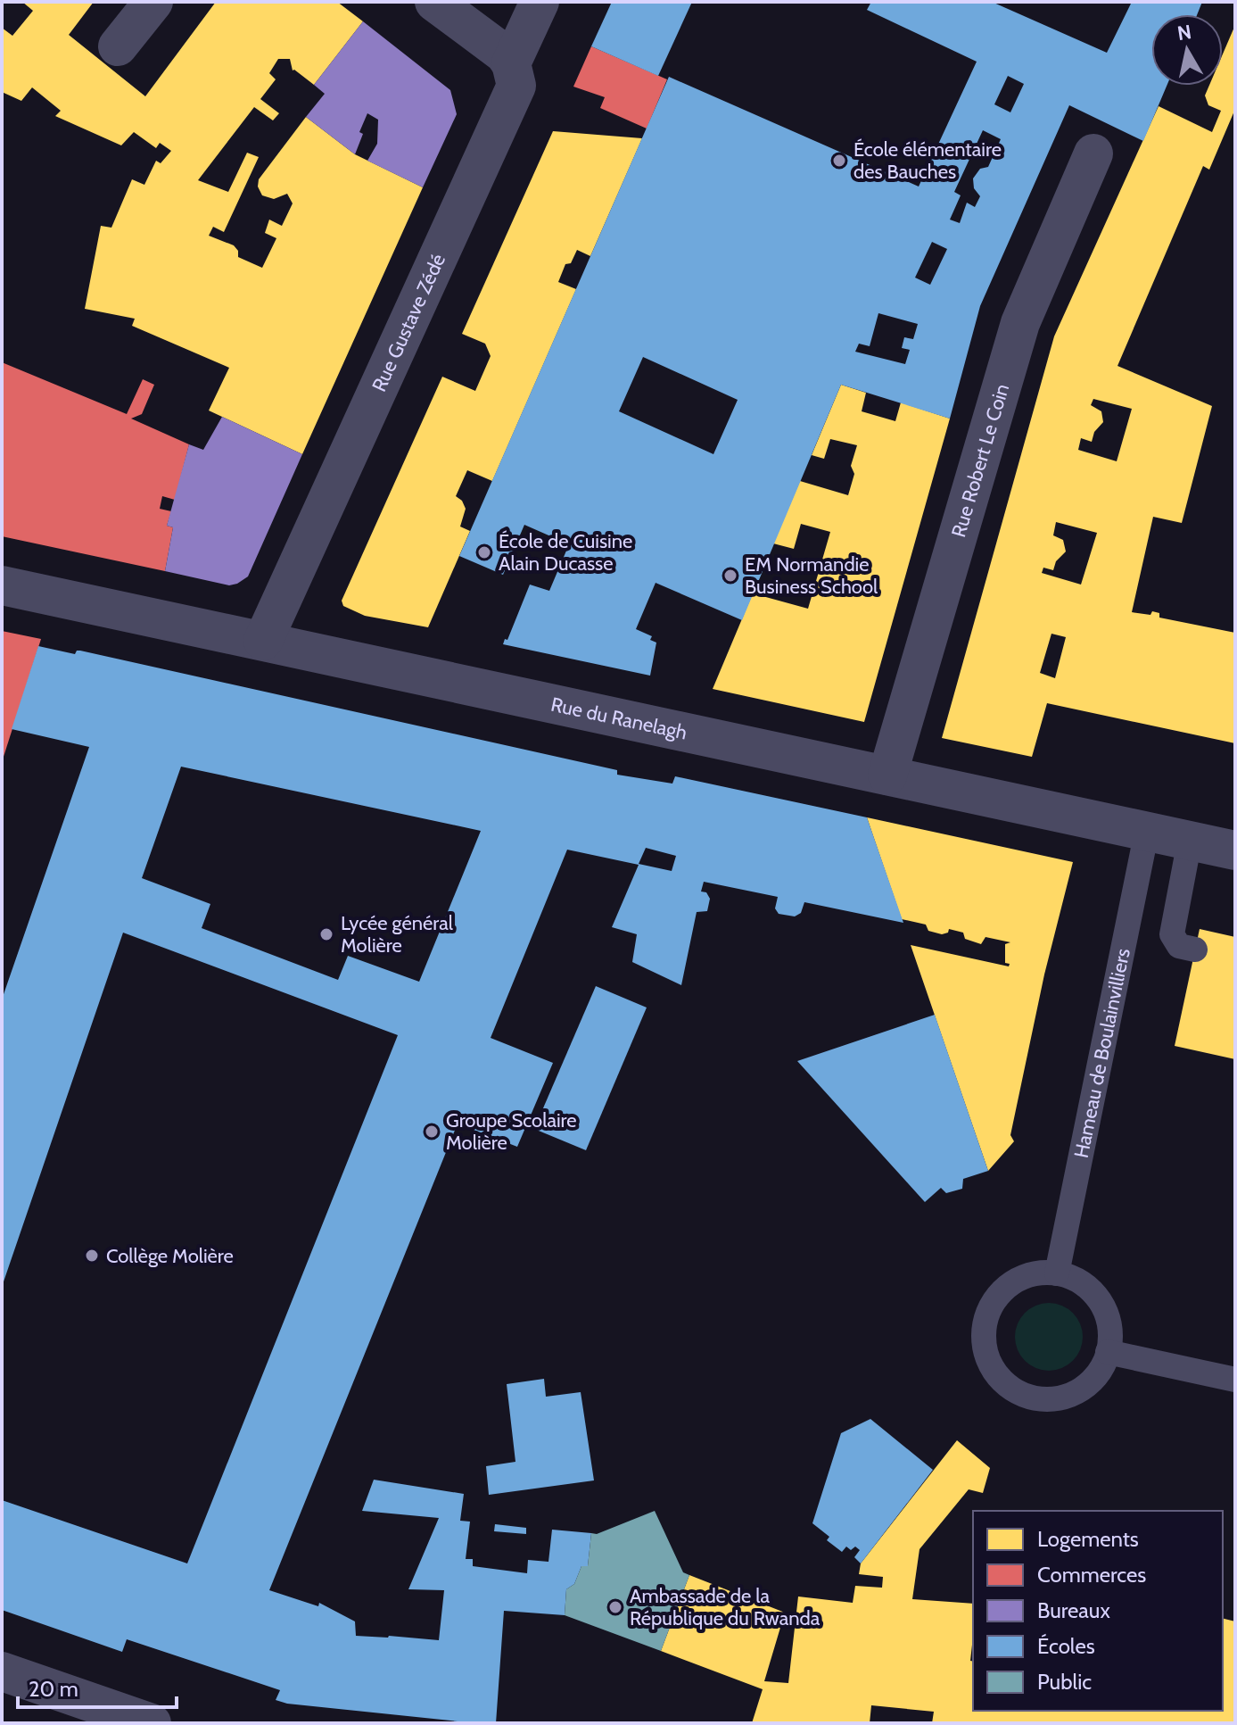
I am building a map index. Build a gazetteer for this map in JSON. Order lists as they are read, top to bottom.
{
  "streets": {
    "street": ["Rue Gustave Zédé", "Rue Robert Le Coin", "Rue du Ranelagh"],
    "lane": ["Hameau de Boulainvilliers"]
  },
  "crossings": [
    ["Rue Gustave Zédé", "Rue du Ranelagh"],
    ["Rue Robert Le Coin", "Rue du Ranelagh"],
    ["Rue du Ranelagh", "Hameau de Boulainvilliers"]
  ],
  "places": [
    "École élémentaire des Bauches",
    "École de Cuisine Alain Ducasse",
    "EM Normandie Business School",
    "Lycée général Molière",
    "Groupe Scolaire Molière",
    "Collège Molière",
    "Ambassade de la République du Rwanda"
  ],
  "legend": [
    "Logements",
    "Commerces",
    "Bureaux",
    "Écoles",
    "Public"
  ],
  "scale_bar": "20 m",
  "north": "top"
}
